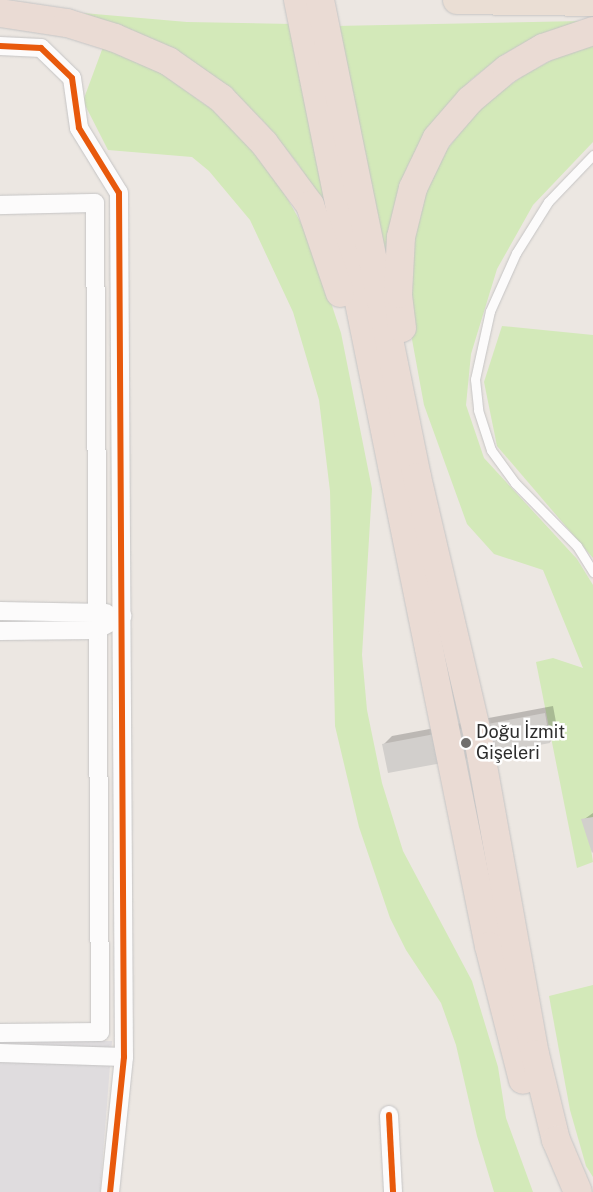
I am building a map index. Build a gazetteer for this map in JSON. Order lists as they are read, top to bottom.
{
  "places": ["Doğu İzmit Gişeleri"]
}
